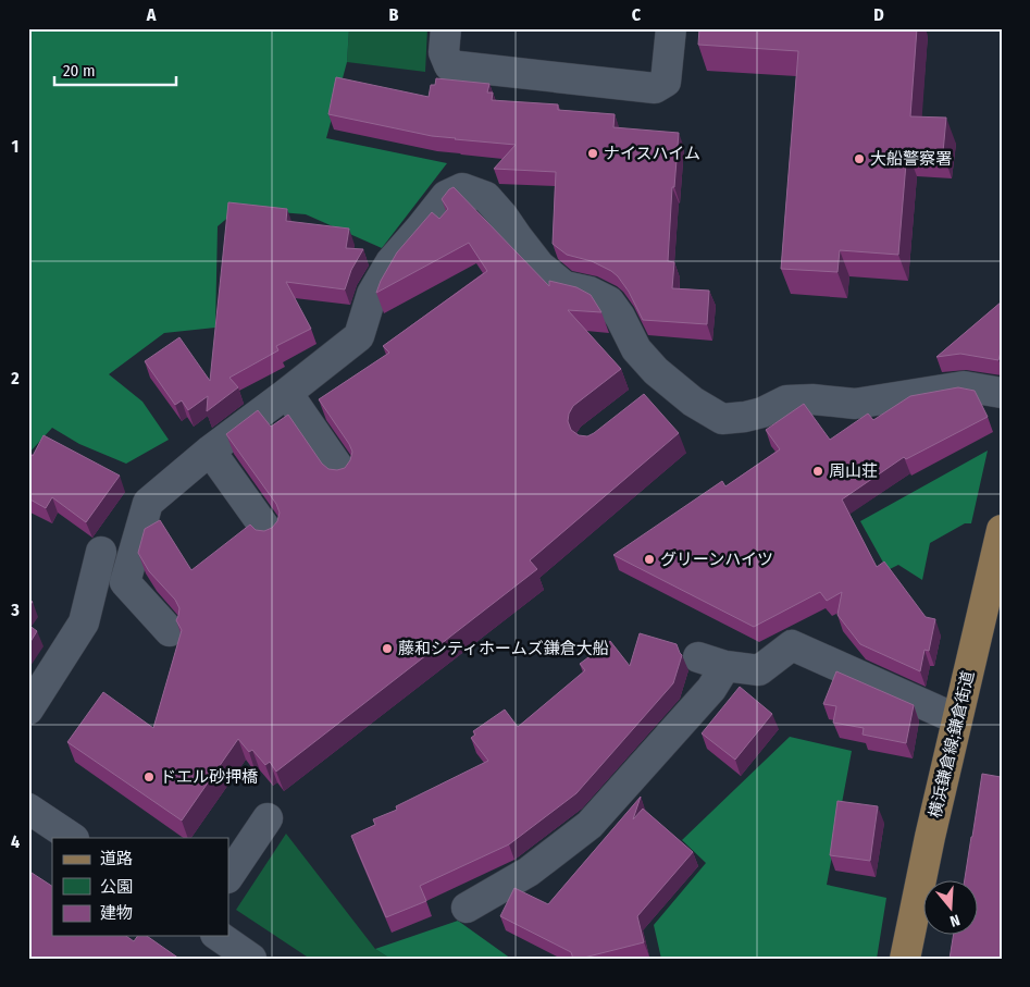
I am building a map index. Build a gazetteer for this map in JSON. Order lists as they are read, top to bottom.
{
  "streets": {
    "main road": ["横浜鎌倉線;鎌倉街道"]
  },
  "places": [
    "ナイスハイム",
    "大船警察署",
    "周山荘",
    "グリーンハイツ",
    "藤和シティホームズ鎌倉大船",
    "ドエル砂押橋"
  ],
  "legend": ["道路", "公園", "建物"],
  "scale_bar": "20 m",
  "north": "bottom",
  "grid": {
    "columns": [
      "A",
      "B",
      "C",
      "D"
    ],
    "rows": [
      "1",
      "2",
      "3",
      "4"
    ]
  }
}
